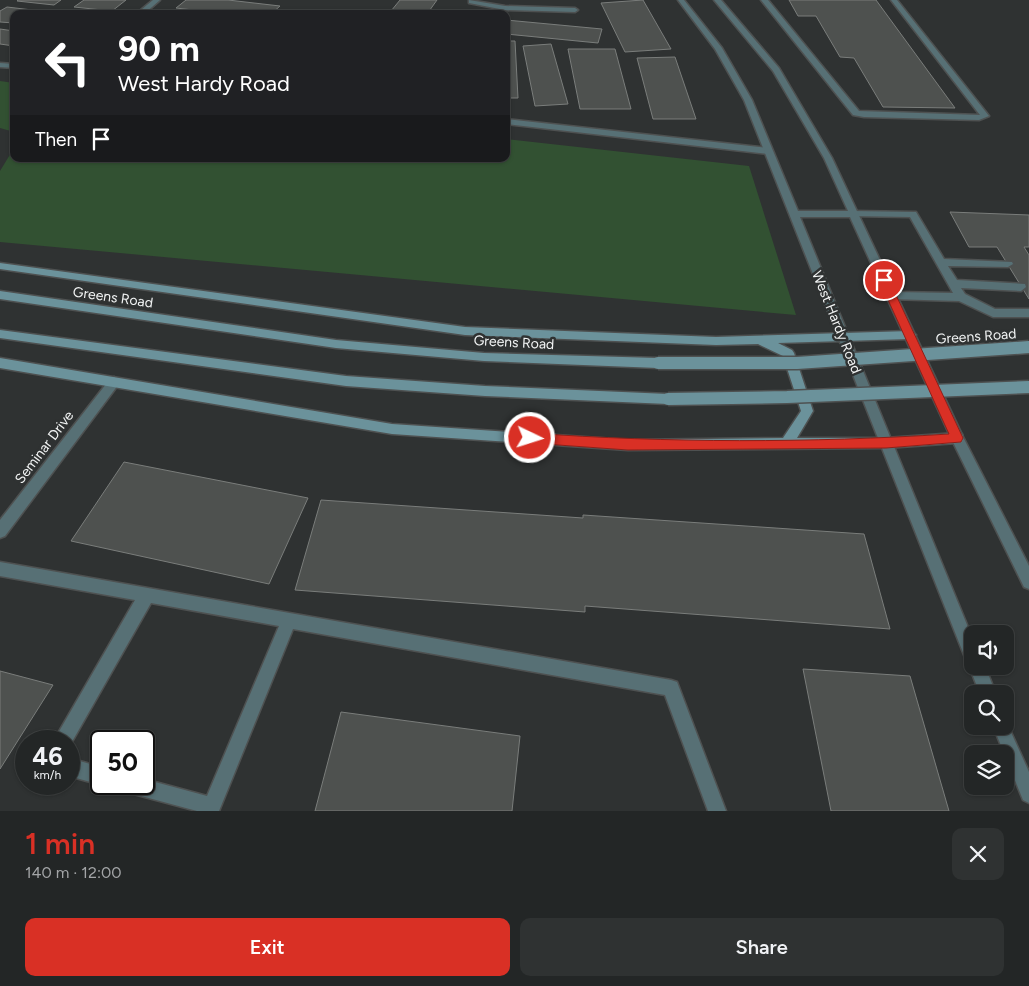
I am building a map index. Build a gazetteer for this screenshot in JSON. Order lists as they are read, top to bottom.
{
  "streets": {
    "main road": ["Greens Road"],
    "street": ["West Hardy Road", "Seminar Drive"]
  },
  "page": {
    "turn": ["90 m", "West Hardy Road"],
    "then": "Then",
    "speed": "46 km/h",
    "limit": "50",
    "heading": ["1 min", "140 m · 12:00"],
    "buttons": ["Exit", "Share"]
  }
}
